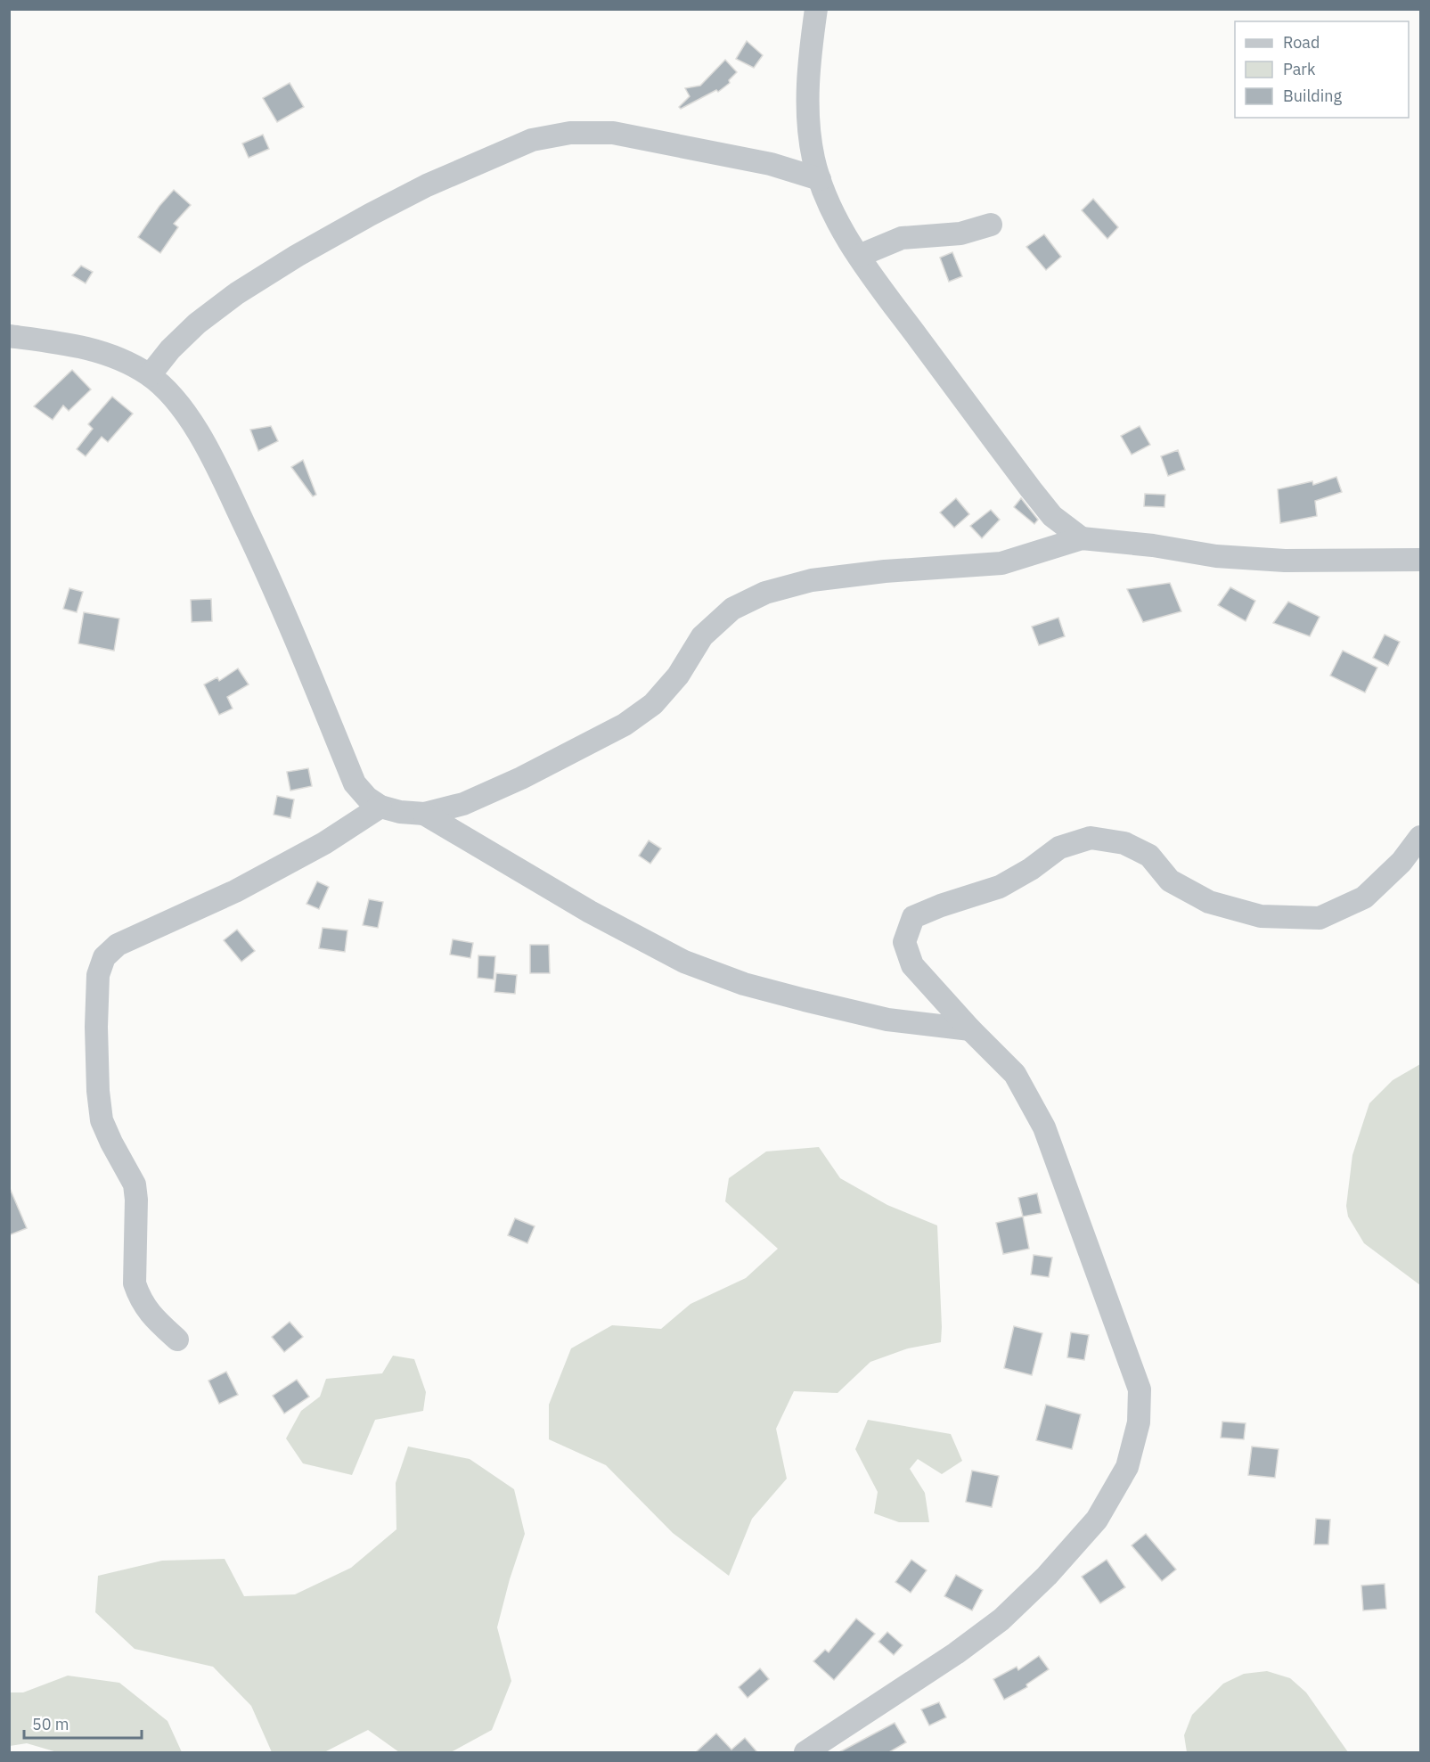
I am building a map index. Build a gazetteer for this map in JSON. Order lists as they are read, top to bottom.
{
  "legend": ["Road", "Park", "Building"],
  "scale_bar": "50 m"
}
